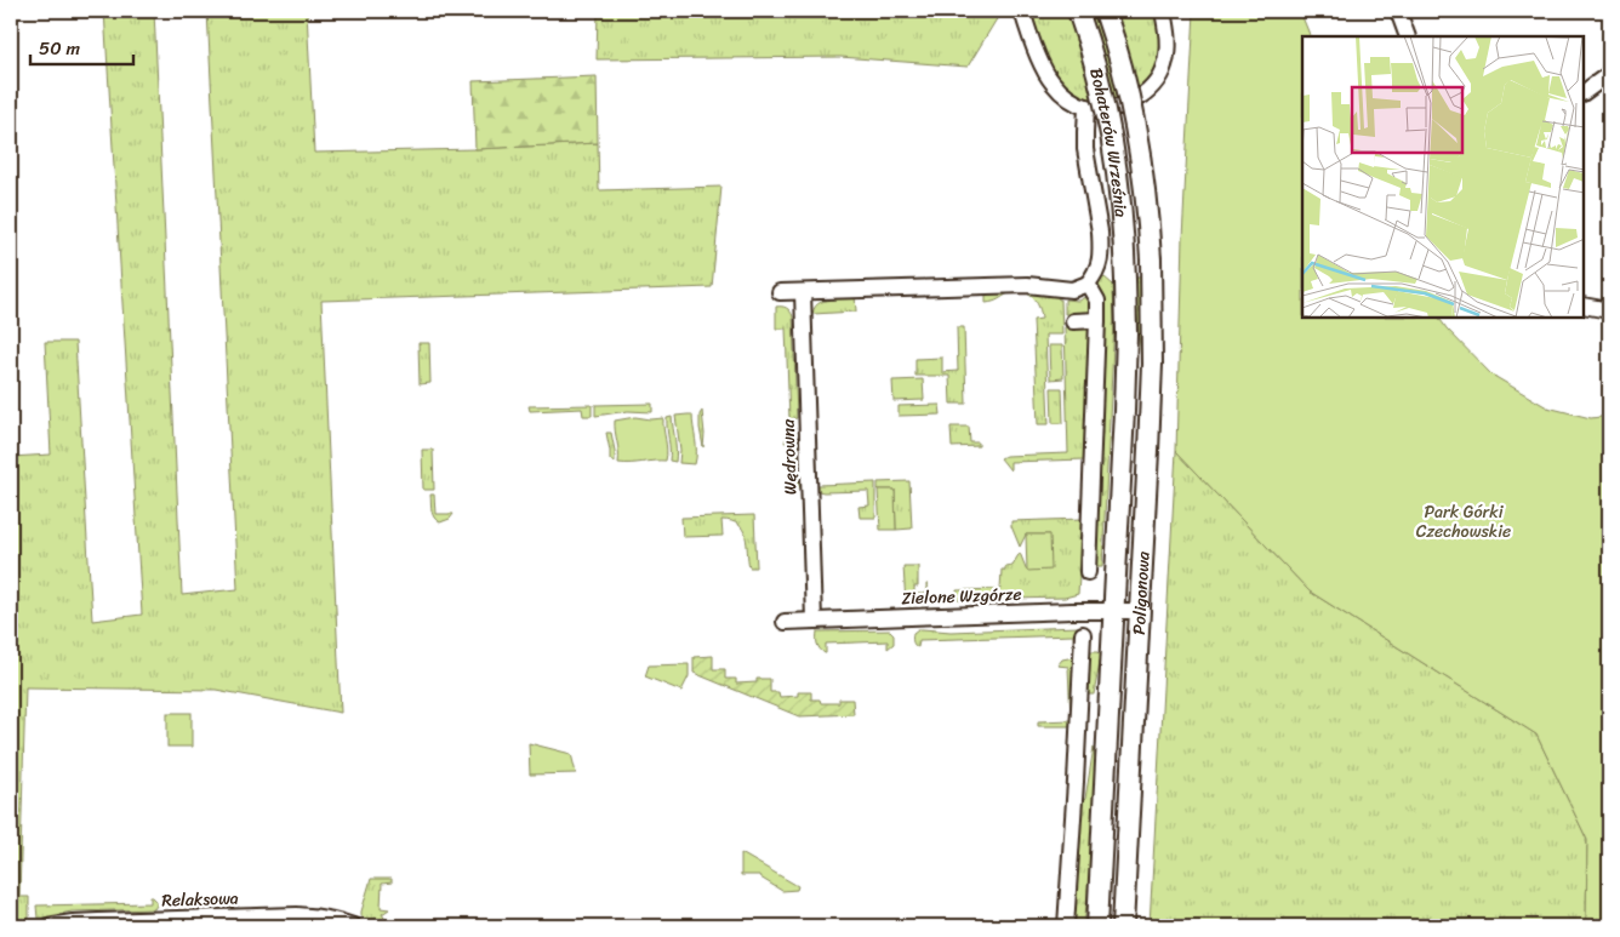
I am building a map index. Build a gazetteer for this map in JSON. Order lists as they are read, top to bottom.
{
  "streets": {
    "main road": ["Bohaterów Września", "Poligonowa"],
    "street": ["Wędrowna", "Zielone Wzgórze", "Relaksowa"]
  },
  "crossings": [
    ["Bohaterów Września", "Poligonowa"],
    ["Wędrowna", "Zielone Wzgórze"],
    ["Poligonowa", "Zielone Wzgórze"]
  ],
  "parks": ["Park Górki Czechowskie"],
  "scale_bar": "50 m"
}
